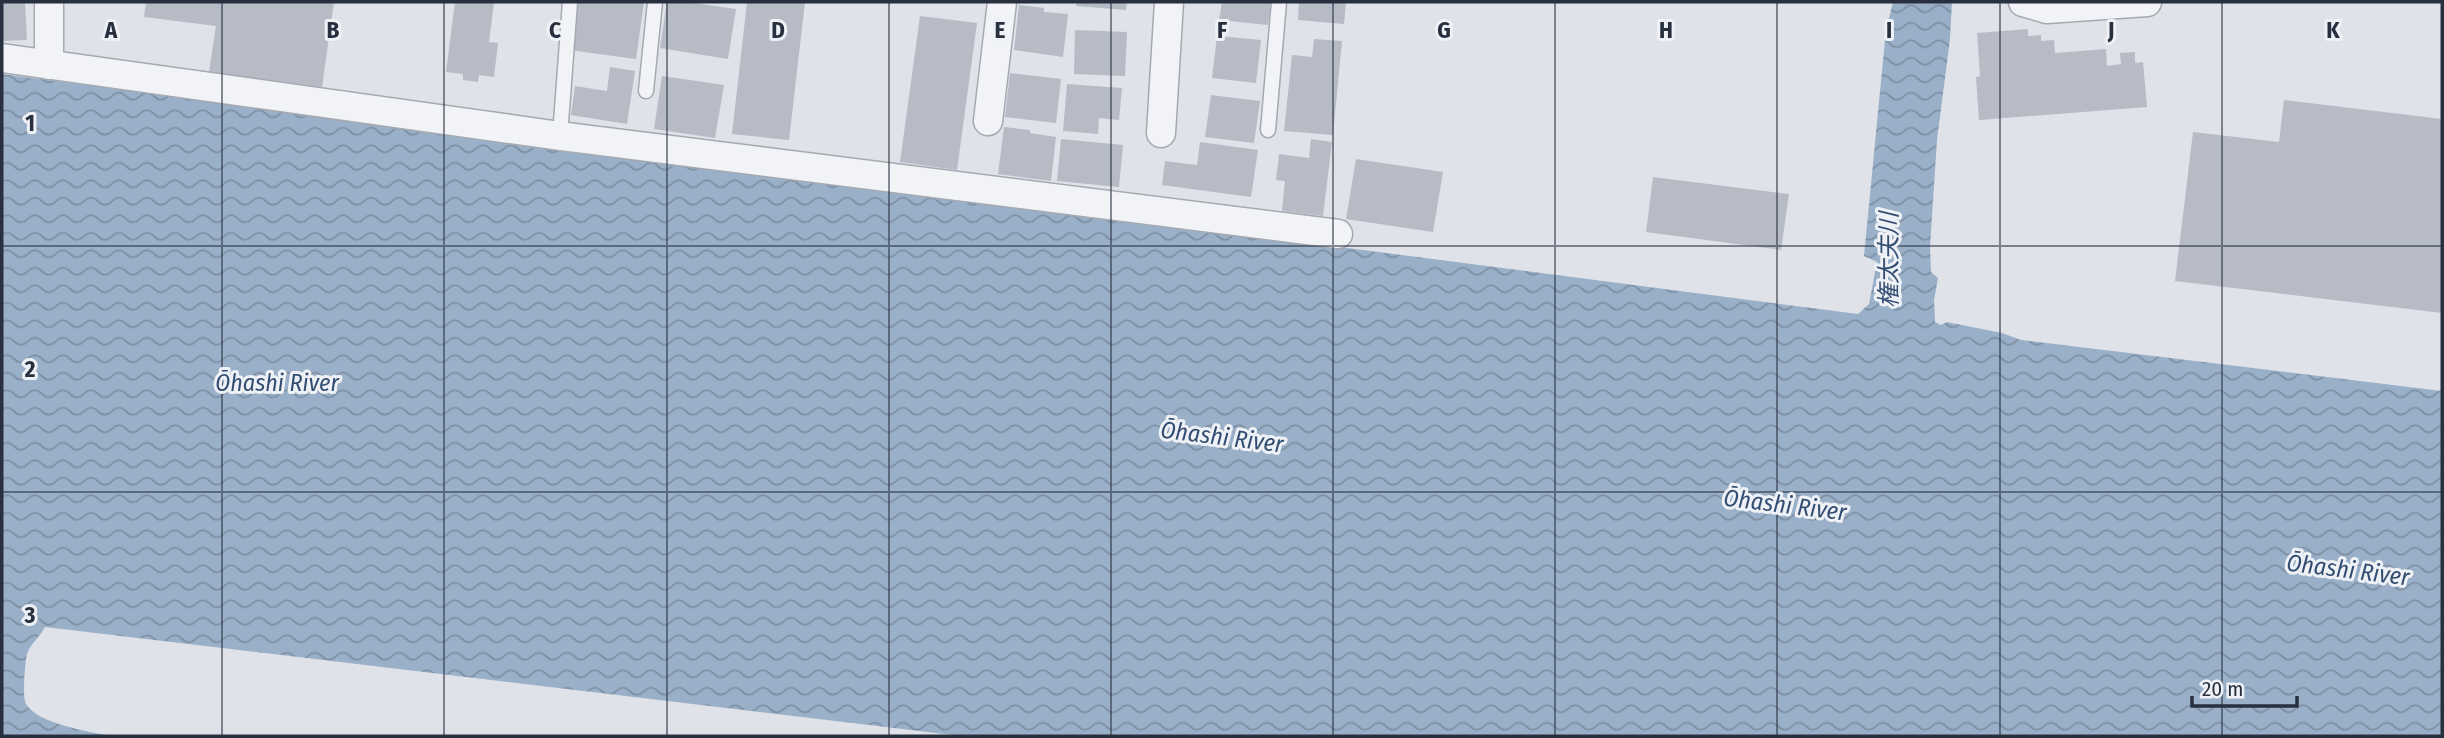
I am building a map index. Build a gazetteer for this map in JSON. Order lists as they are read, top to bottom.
{
  "water": ["権太夫川", "Ōhashi River"],
  "scale_bar": "20 m",
  "grid": {
    "columns": [
      "A",
      "B",
      "C",
      "D",
      "E",
      "F",
      "G",
      "H",
      "I",
      "J",
      "K"
    ],
    "rows": ["1", "2", "3"]
  }
}
